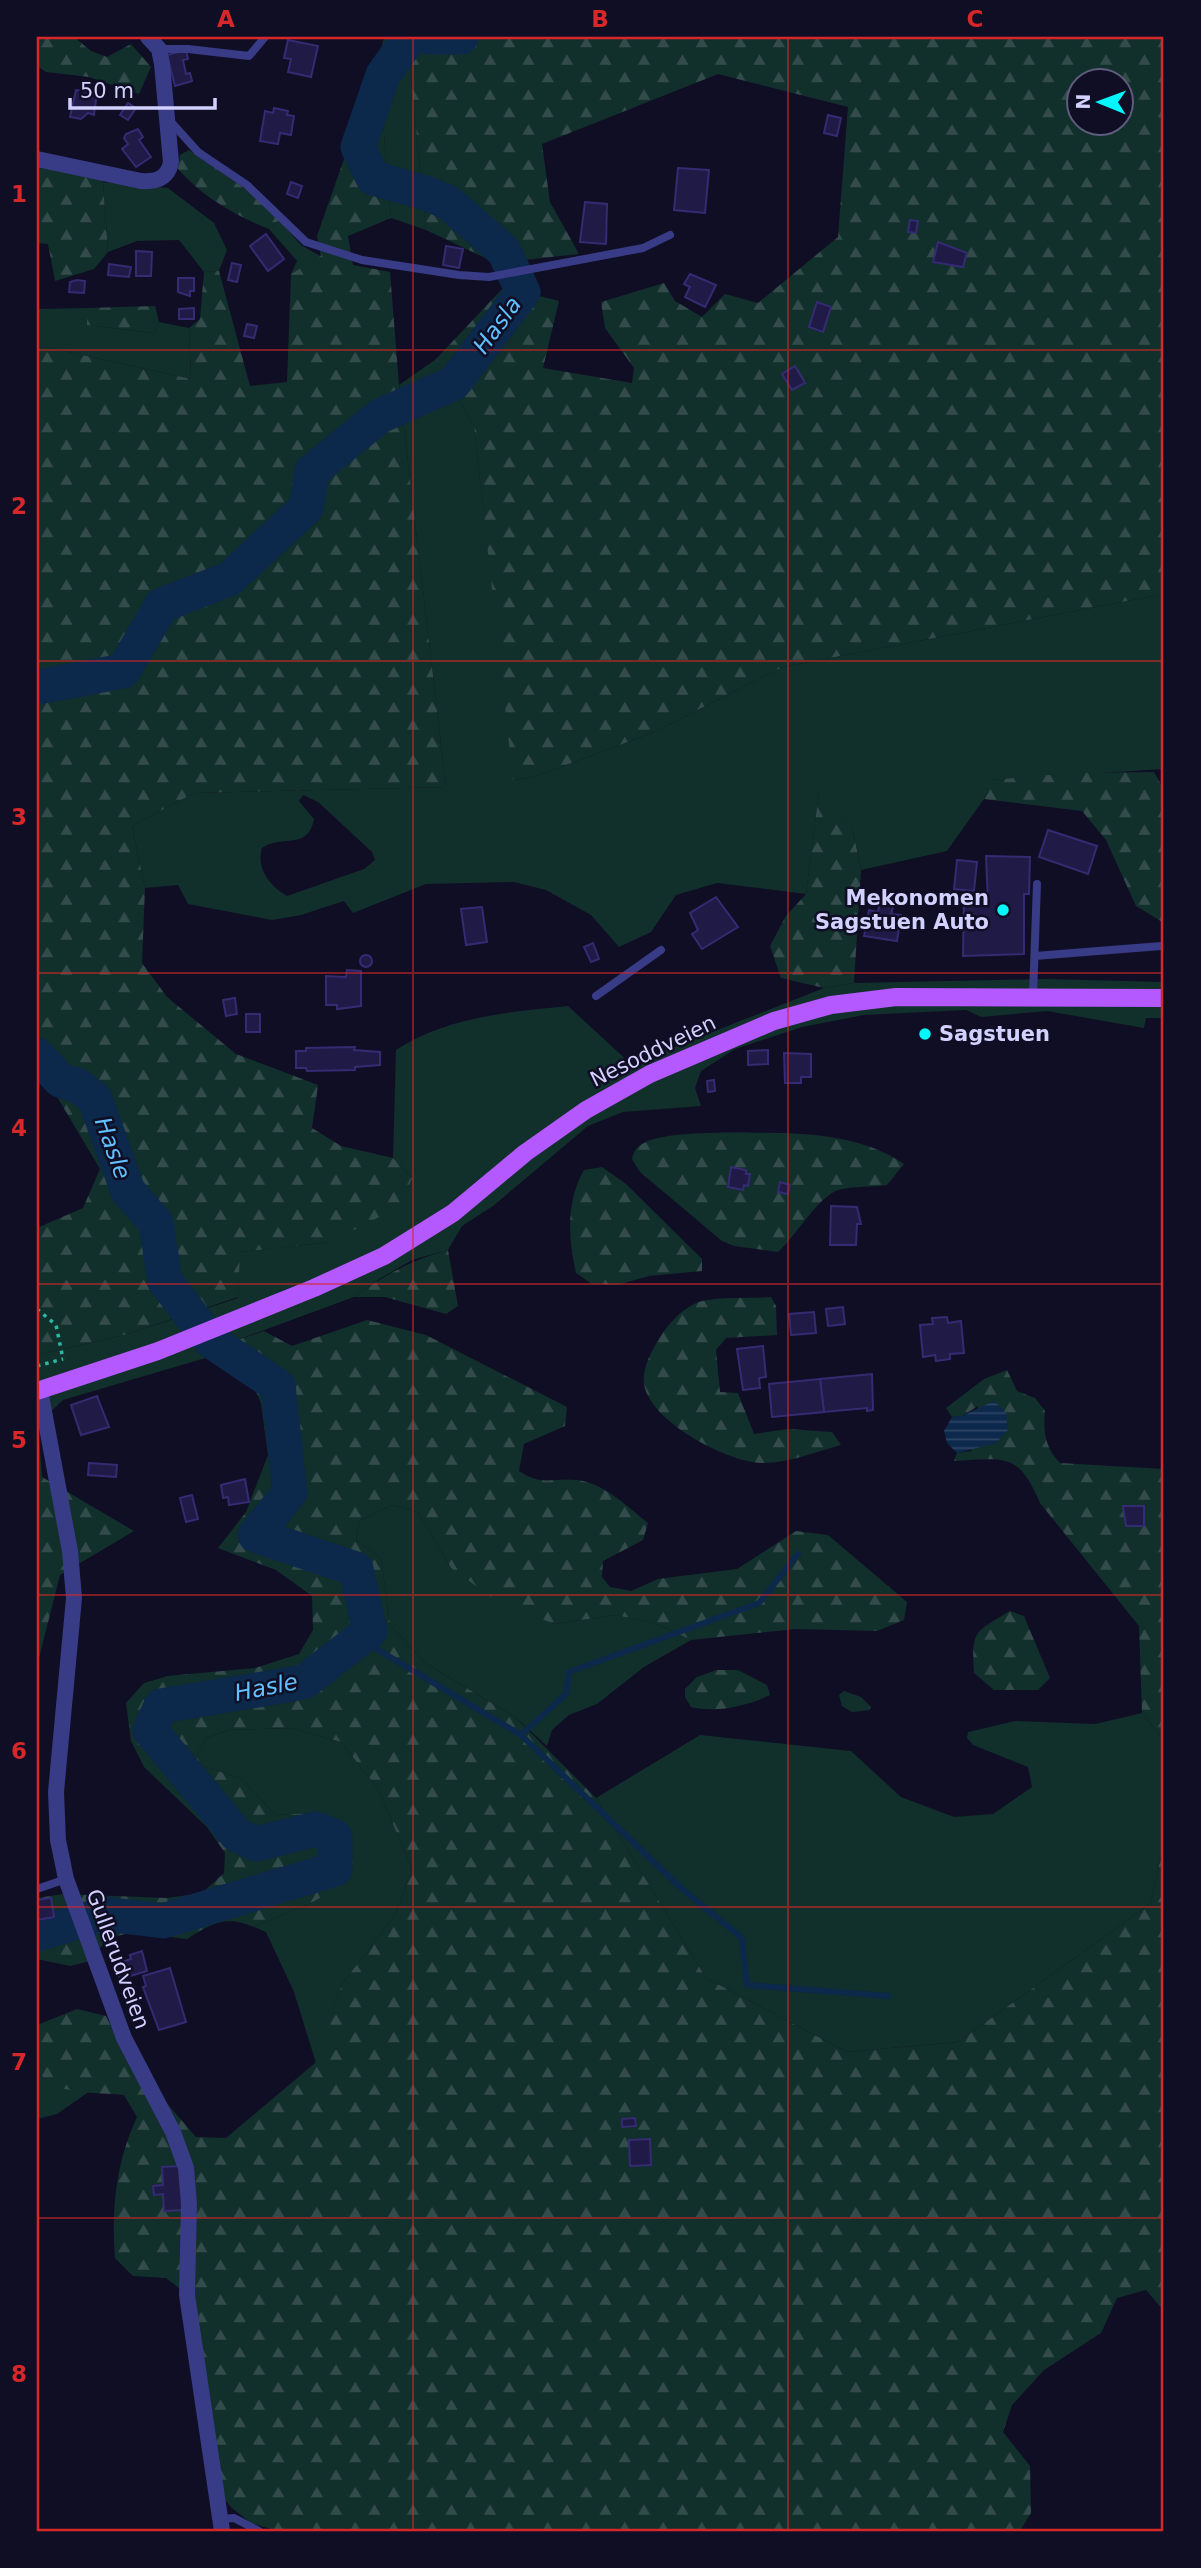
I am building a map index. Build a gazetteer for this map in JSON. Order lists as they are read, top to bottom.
{
  "streets": {
    "main road": ["Nesoddveien"],
    "street": ["Gullerudveien"]
  },
  "crossings": [
    ["Nesoddveien", "Gullerudveien"]
  ],
  "water": ["Hasla", "Hasle"],
  "places": ["Mekonomen Sagstuen Auto", "Sagstuen"],
  "scale_bar": "50 m",
  "north": "left",
  "grid": {
    "columns": ["A", "B", "C"],
    "rows": [
      "1",
      "2",
      "3",
      "4",
      "5",
      "6",
      "7",
      "8"
    ]
  }
}
